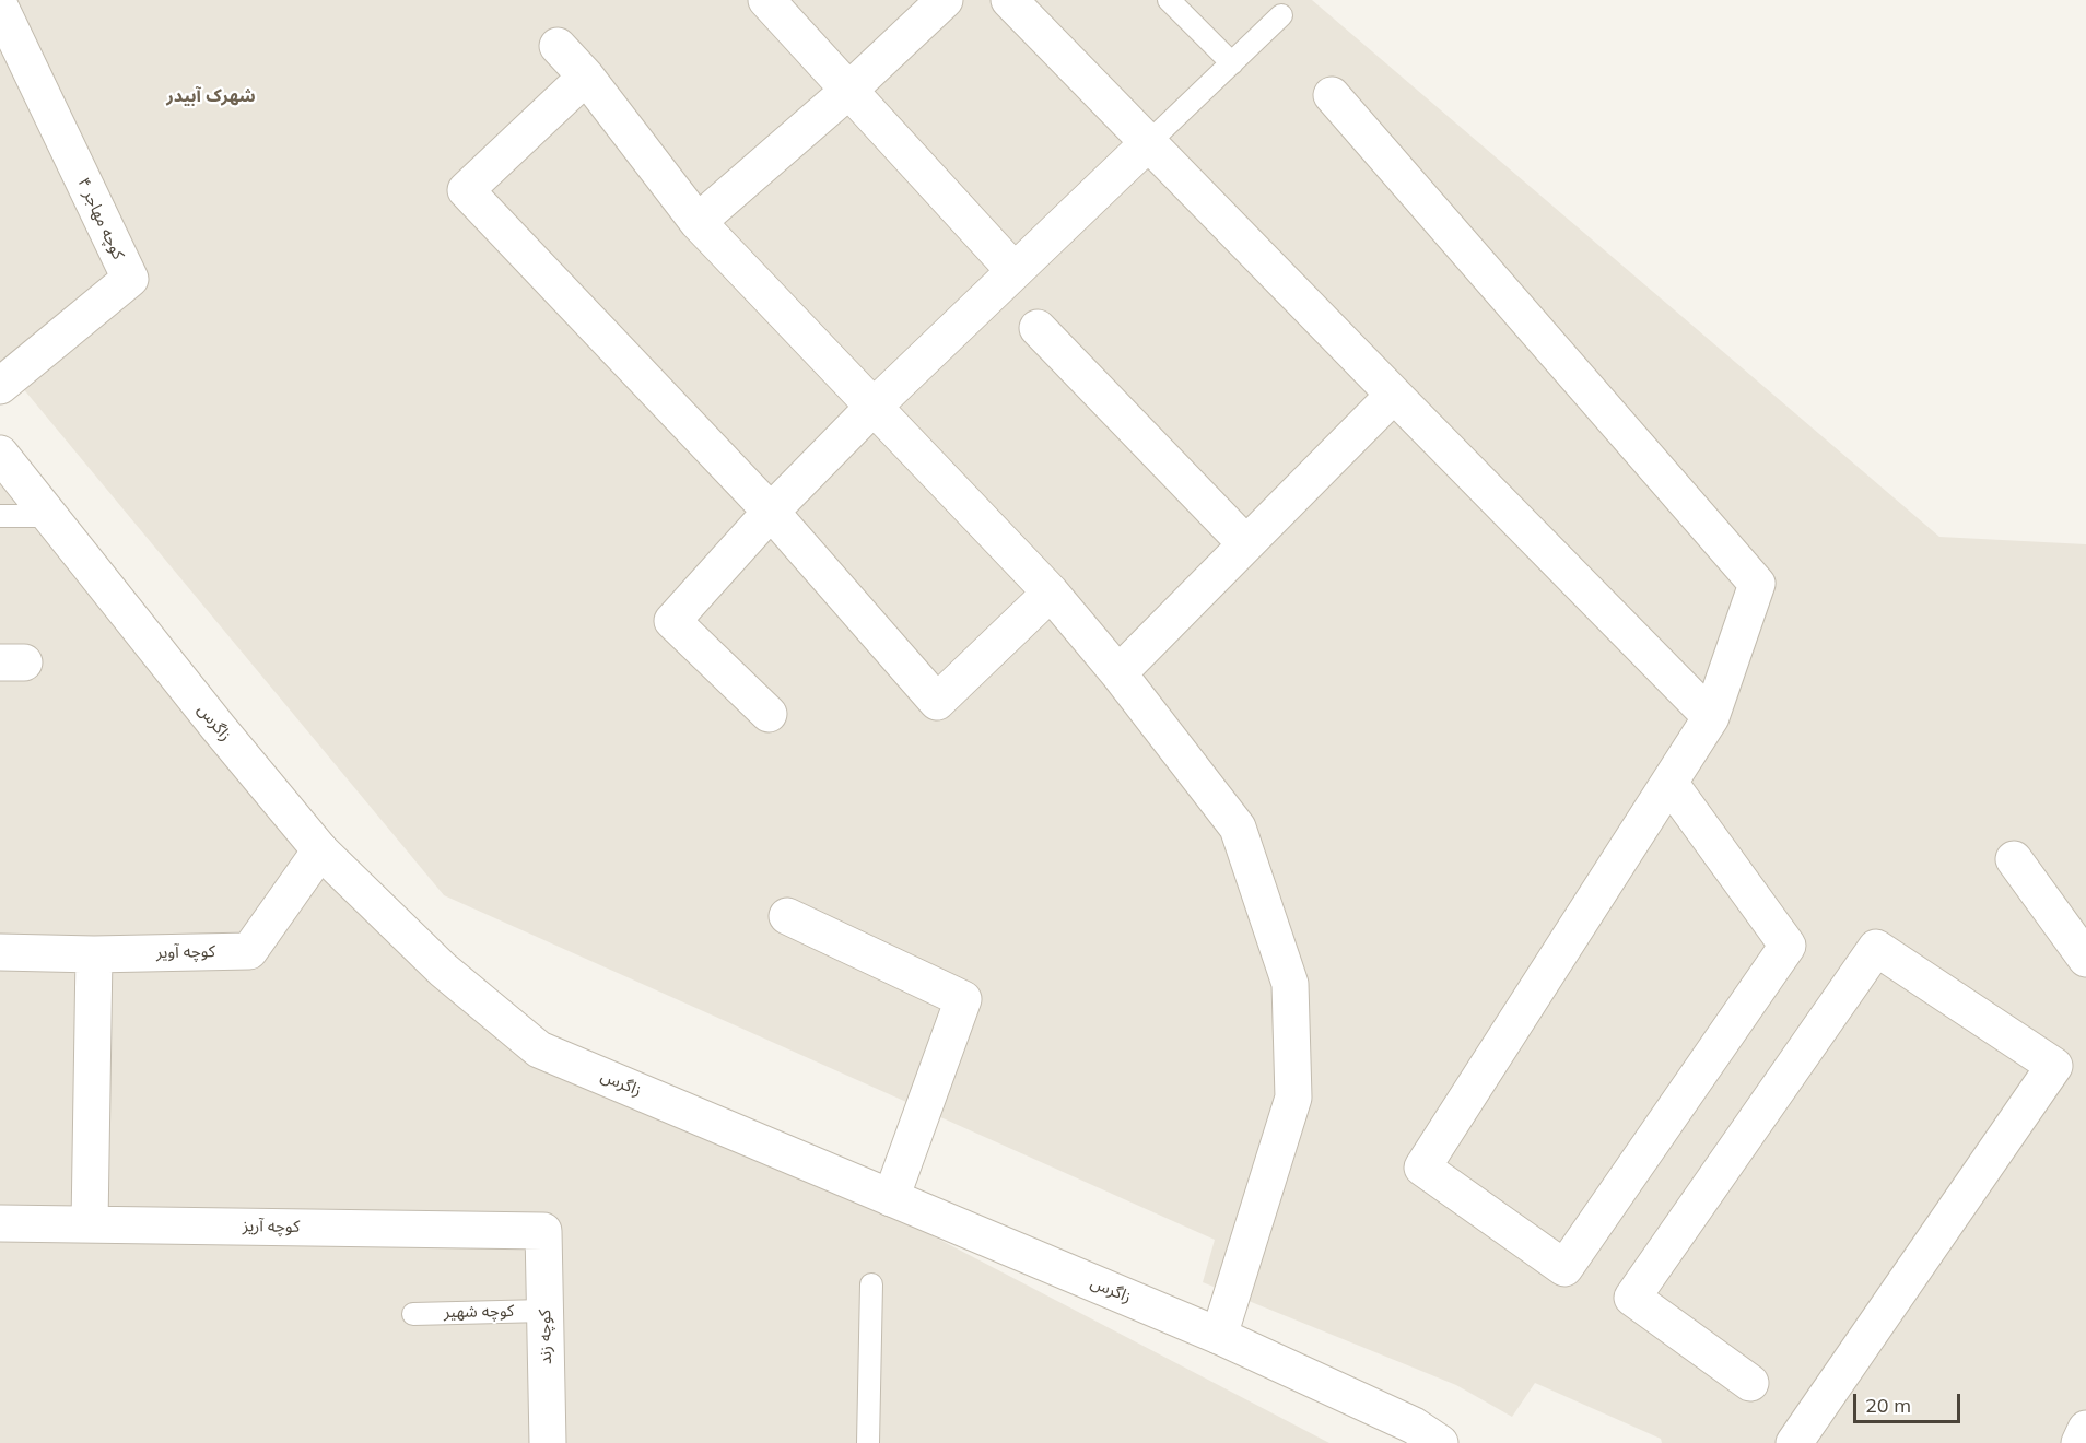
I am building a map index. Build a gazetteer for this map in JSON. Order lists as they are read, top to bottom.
{
  "streets": {
    "street": [
      "کوچه مهاجر ۴",
      "زاگرس",
      "کوچه آویر",
      "کوچه آریز",
      "کوچه زند"
    ],
    "lane": ["کوچه شهیر"]
  },
  "crossings": [
    ["زاگرس", "کوچه آویر"],
    ["کوچه آریز", "کوچه زند"],
    ["کوچه شهیر", "کوچه زند"]
  ],
  "districts": ["شهرک آبیدر"],
  "scale_bar": "20 m"
}
